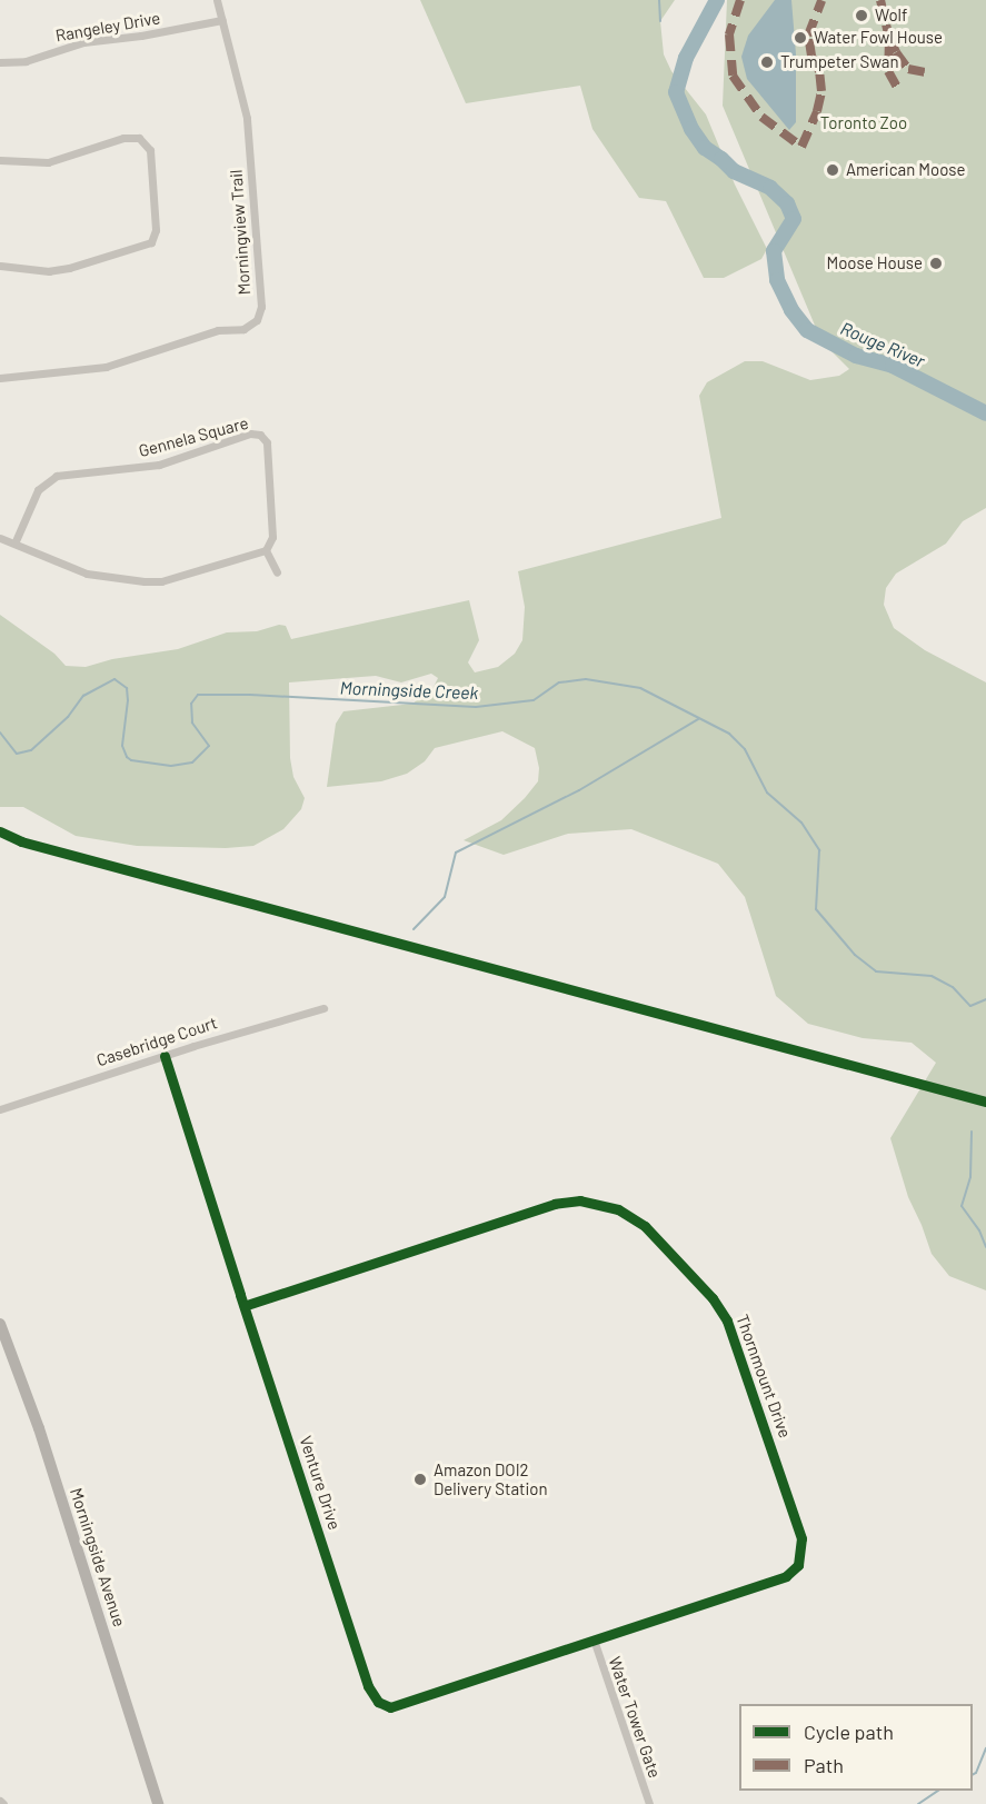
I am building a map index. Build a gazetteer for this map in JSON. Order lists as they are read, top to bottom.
{
  "streets": {
    "main road": ["Morningside Avenue"],
    "street": [
      "Rangeley Drive",
      "Morningview Trail",
      "Gennela Square",
      "Casebridge Court",
      "Thornmount Drive",
      "Venture Drive",
      "Water Tower Gate"
    ]
  },
  "crossings": [
    ["Rangeley Drive", "Morningview Trail"],
    ["Casebridge Court", "Venture Drive"],
    ["Thornmount Drive", "Venture Drive"],
    ["Thornmount Drive", "Water Tower Gate"],
    ["Venture Drive", "Water Tower Gate"]
  ],
  "water": ["Rouge River", "Morningside Creek"],
  "parks": ["Toronto Zoo"],
  "places": [
    "Wolf",
    "Water Fowl House",
    "Trumpeter Swan",
    "American Moose",
    "Moose House",
    "Amazon DOI2 Delivery Station"
  ],
  "legend": ["Cycle path", "Path"]
}
